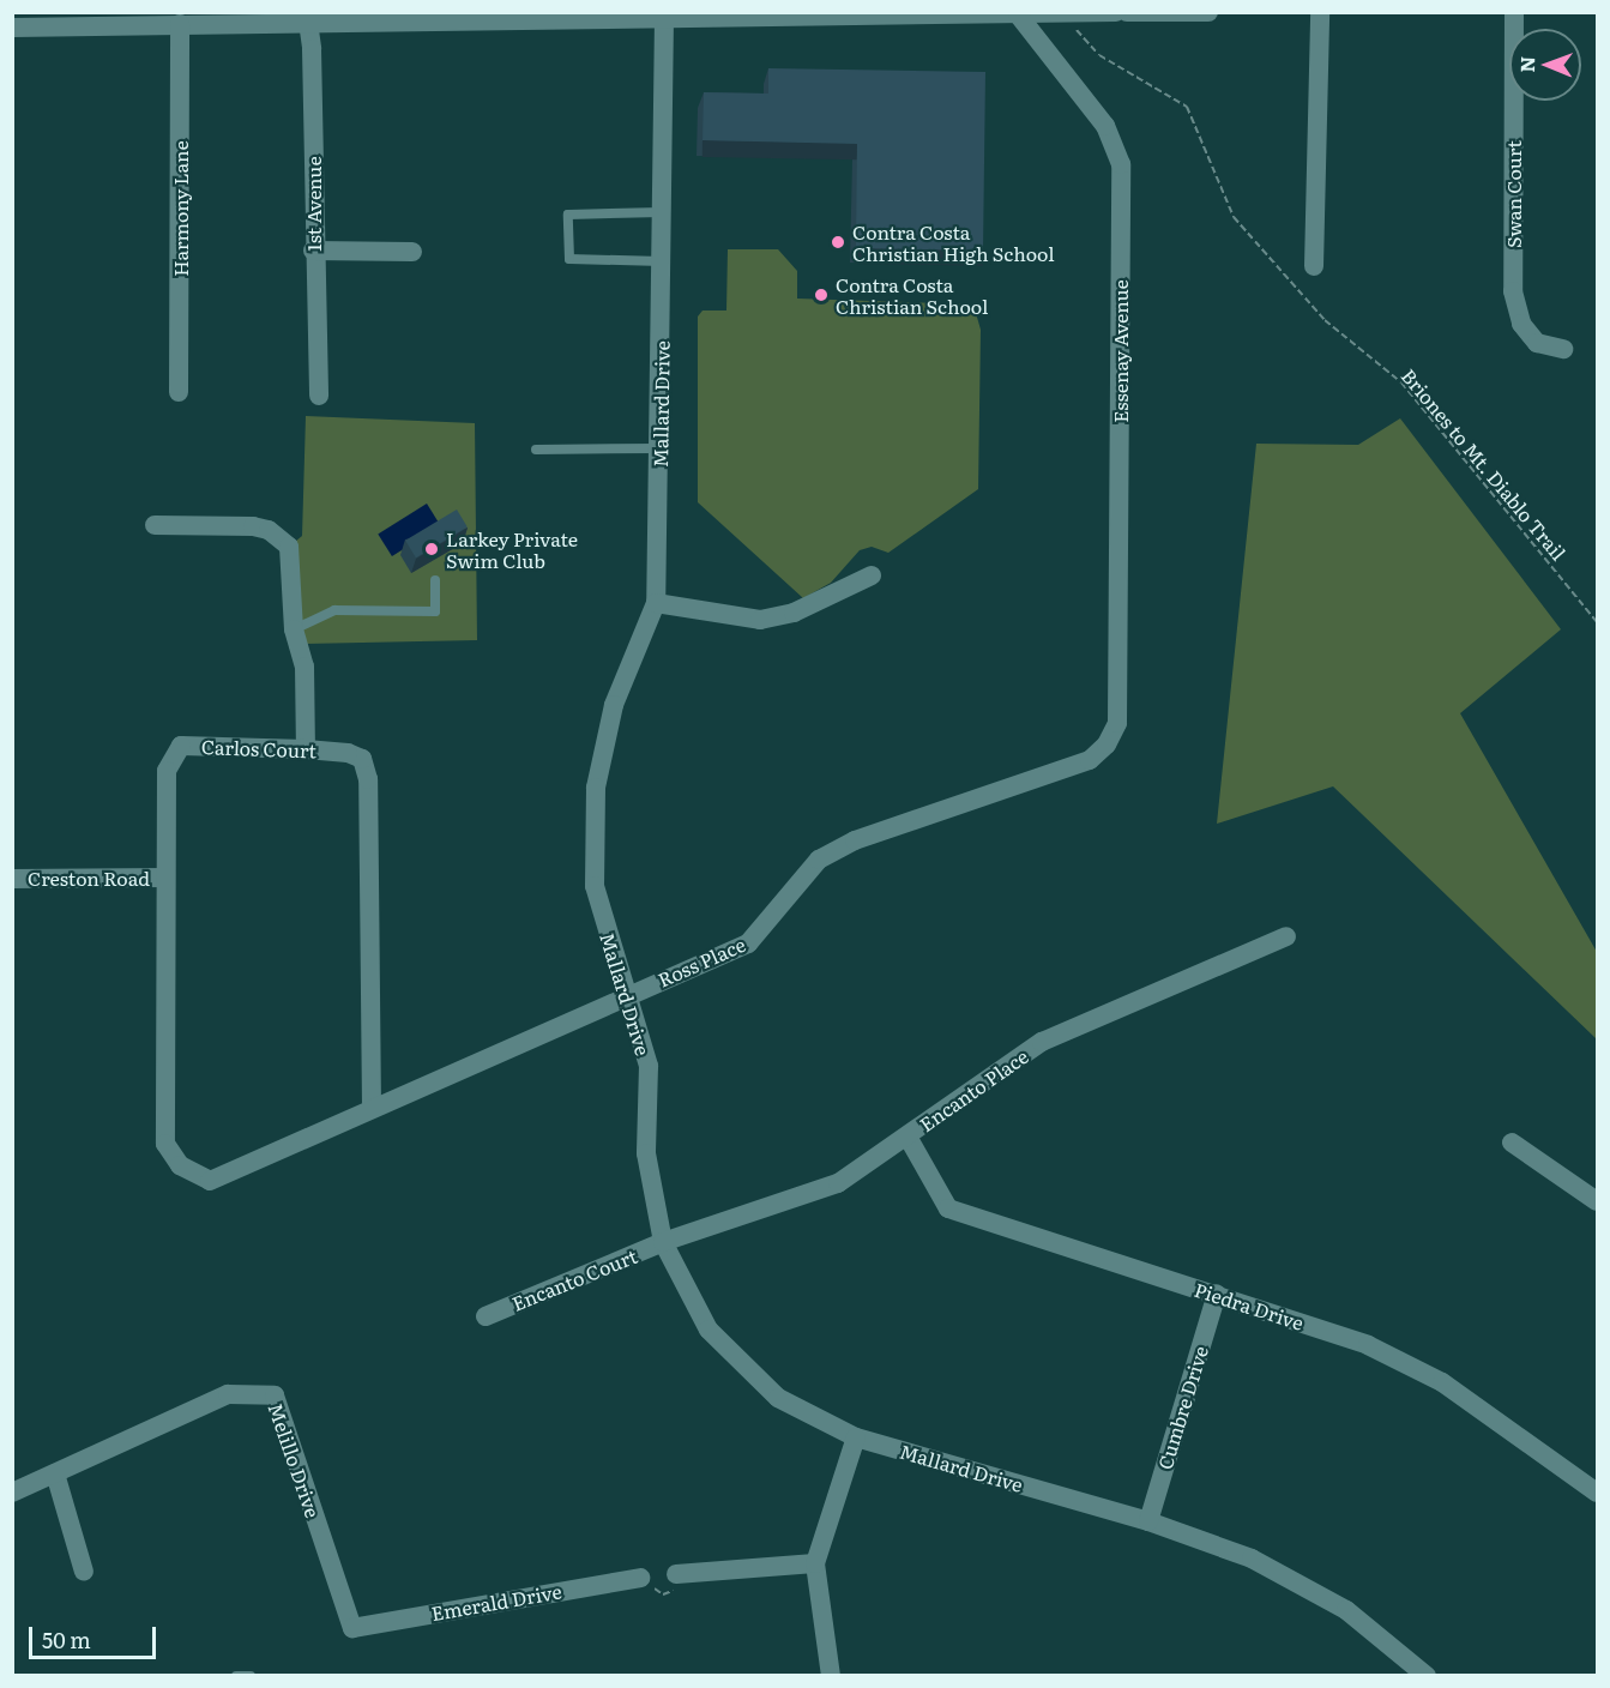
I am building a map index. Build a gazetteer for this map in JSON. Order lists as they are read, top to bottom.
{
  "streets": {
    "street": [
      "Swan Court",
      "1st Avenue",
      "Harmony Lane",
      "Essenay Avenue",
      "Mallard Drive",
      "Carlos Court",
      "Creston Road",
      "Ross Place",
      "Encanto Place",
      "Encanto Court",
      "Piedra Drive",
      "Cumbre Drive",
      "Melillo Drive",
      "Emerald Drive"
    ],
    "path": ["Briones to Mt. Diablo Trail"]
  },
  "crossings": [
    ["Essenay Avenue", "Ross Place"],
    ["Mallard Drive", "Ross Place"],
    ["Mallard Drive", "Encanto Place"],
    ["Mallard Drive", "Encanto Court"],
    ["Mallard Drive", "Cumbre Drive"],
    ["Carlos Court", "Creston Road"],
    ["Carlos Court", "Ross Place"],
    ["Encanto Place", "Encanto Court"],
    ["Encanto Place", "Piedra Drive"],
    ["Piedra Drive", "Cumbre Drive"],
    ["Melillo Drive", "Emerald Drive"]
  ],
  "places": ["Contra Costa Christian High School", "Contra Costa Christian School", "Larkey Private Swim Club"],
  "scale_bar": "50 m",
  "north": "left"
}
